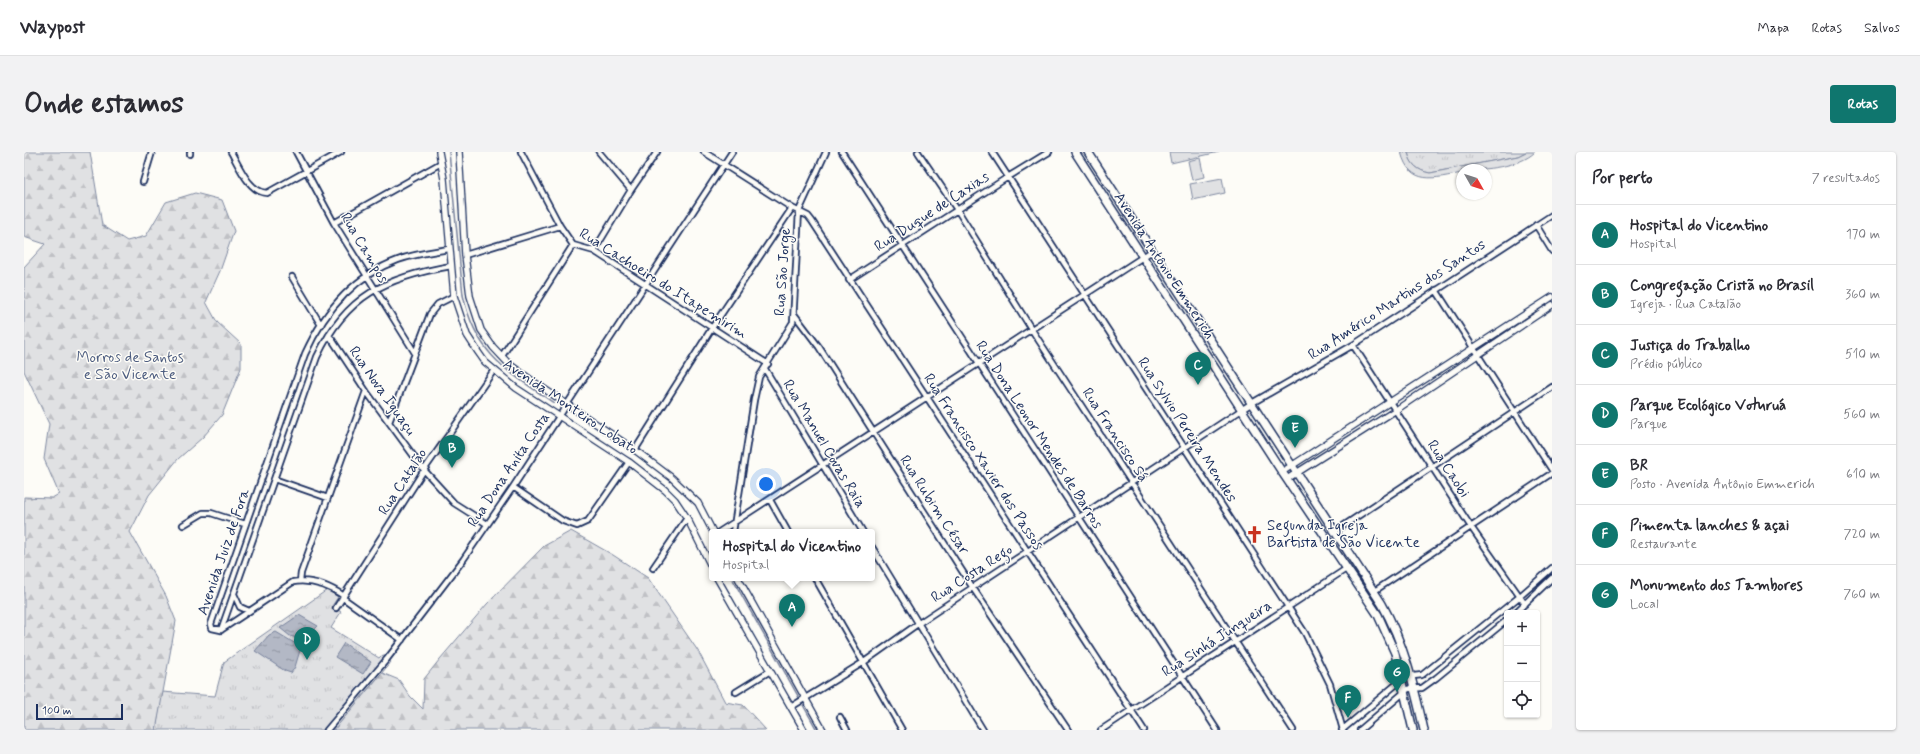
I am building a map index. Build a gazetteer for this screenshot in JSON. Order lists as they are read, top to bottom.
{
  "streets": {
    "main road": ["Avenida Antônio Emmerich"],
    "street": [
      "Rua Duque de Caxias",
      "Rua Campos",
      "Rua São Jorge",
      "Rua Cachoeiro do Itapemirim",
      "Rua Américo Martins dos Santos",
      "Rua Nova Iguaçu",
      "Avenida Monteiro Lobato",
      "Rua Sylvio Pereira Mendes",
      "Rua Dona Leonor Mendes de Barros",
      "Rua Francisco Sá",
      "Rua Manuel Covas Raia",
      "Rua Francisco Xavier dos Passos",
      "Rua Caobi",
      "Rua Dona Anita Costa",
      "Rua Catalão",
      "Rua Rubim César",
      "Avenida Juiz de Fora",
      "Rua Costa Rego",
      "Rua Sinhá Junqueira"
    ]
  },
  "crossings": [
    ["Rua Duque de Caxias", "Rua Sylvio Pereira Mendes"],
    ["Rua Duque de Caxias", "Rua Dona Leonor Mendes de Barros"],
    ["Rua Duque de Caxias", "Rua Francisco Sá"],
    ["Rua Duque de Caxias", "Rua Francisco Xavier dos Passos"],
    ["Rua Campos", "Avenida Juiz de Fora"],
    ["Avenida Antônio Emmerich", "Rua Américo Martins dos Santos"],
    ["Avenida Antônio Emmerich", "Rua Costa Rego"],
    ["Avenida Antônio Emmerich", "Rua Sinhá Junqueira"],
    ["Rua São Jorge", "Rua Cachoeiro do Itapemirim"],
    ["Rua São Jorge", "Rua Manuel Covas Raia"],
    ["Rua São Jorge", "Rua Francisco Xavier dos Passos"],
    ["Rua São Jorge", "Rua Rubim César"],
    ["Rua Cachoeiro do Itapemirim", "Rua Dona Anita Costa"],
    ["Rua Américo Martins dos Santos", "Rua Caobi"],
    ["Rua Américo Martins dos Santos", "Rua Costa Rego"],
    ["Rua Nova Iguaçu", "Rua Dona Anita Costa"],
    ["Rua Nova Iguaçu", "Rua Catalão"],
    ["Rua Nova Iguaçu", "Avenida Juiz de Fora"],
    ["Avenida Monteiro Lobato", "Rua Dona Anita Costa"],
    ["Avenida Monteiro Lobato", "Rua Catalão"],
    ["Avenida Monteiro Lobato", "Avenida Juiz de Fora"],
    ["Rua Sylvio Pereira Mendes", "Rua Costa Rego"],
    ["Rua Sylvio Pereira Mendes", "Rua Sinhá Junqueira"],
    ["Rua Dona Leonor Mendes de Barros", "Rua Costa Rego"],
    ["Rua Dona Leonor Mendes de Barros", "Rua Sinhá Junqueira"],
    ["Rua Francisco Sá", "Rua Costa Rego"],
    ["Rua Francisco Sá", "Rua Sinhá Junqueira"],
    ["Rua Francisco Xavier dos Passos", "Rua Dona Anita Costa"],
    ["Rua Francisco Xavier dos Passos", "Rua Costa Rego"],
    ["Rua Francisco Xavier dos Passos", "Rua Sinhá Junqueira"],
    ["Rua Rubim César", "Rua Costa Rego"]
  ],
  "parks": ["Morros de Santos e São Vicente"],
  "places": {
    "church": ["Segunda Igreja Bartista de São Vicente"]
  },
  "scale_bar": "100 m",
  "north": "bottom right",
  "page": {
    "header": "Waypost",
    "nav": ["Mapa", "Rotas", "Salvos"],
    "buttons": "Rotas",
    "title": "Onde estamos",
    "heading": ["Por perto", "7 resultados"],
    "list": [
      {
        "mark": "A",
        "name": "Hospital do Vicentino",
        "note": "Hospital",
        "value": "170 m"
      },
      {
        "mark": "B",
        "name": "Congregação Cristã no Brasil",
        "note": "Igreja · Rua Catalão",
        "value": "360 m"
      },
      {
        "mark": "C",
        "name": "Justiça do Trabalho",
        "note": "Prédio público",
        "value": "510 m"
      },
      {
        "mark": "D",
        "name": "Parque Ecológico Voturuá",
        "note": "Parque",
        "value": "560 m"
      },
      {
        "mark": "E",
        "name": "BR",
        "note": "Posto · Avenida Antônio Emmerich",
        "value": "610 m"
      },
      {
        "mark": "F",
        "name": "Pimenta lanches & açai",
        "note": "Restaurante",
        "value": "720 m"
      },
      {
        "mark": "G",
        "name": "Monumento dos Tambores",
        "note": "Local",
        "value": "760 m"
      }
    ],
    "pins": [
      "C",
      "E",
      "B",
      "A",
      "D",
      "G",
      "F"
    ],
    "popup": ["Hospital do Vicentino", "Hospital"],
    "map_buttons": ["+", "−"],
    "scale": "100 m"
  }
}
